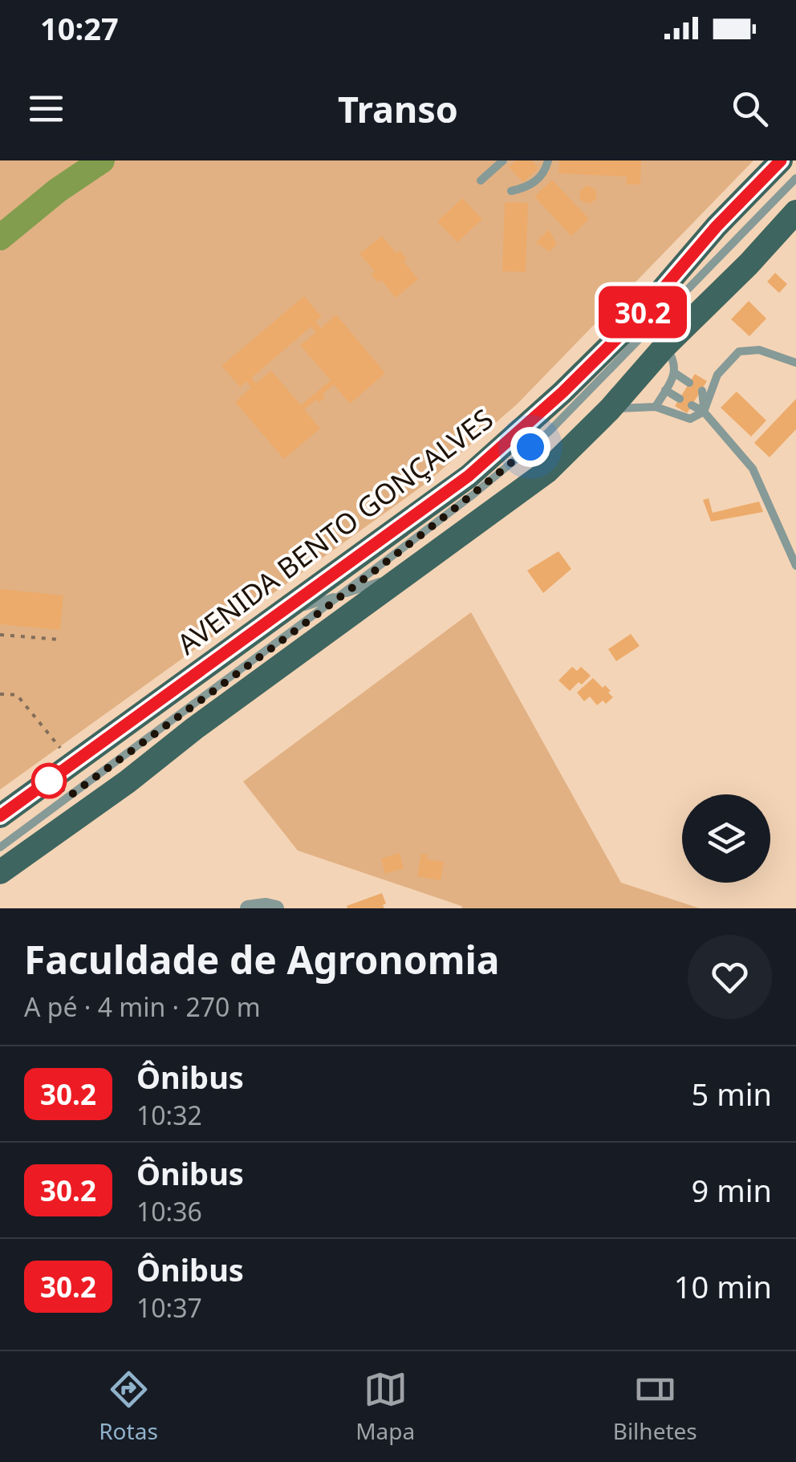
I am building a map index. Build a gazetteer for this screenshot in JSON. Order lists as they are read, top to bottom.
{
  "streets": {
    "main road": ["AVENIDA BENTO GONÇALVES"]
  },
  "lines": ["bus line 30.2"],
  "page": {
    "status": "10:27",
    "header": "Transo",
    "on_map": "30.2",
    "heading": ["Faculdade de Agronomia", "A pé · 4 min · 270 m"],
    "list": [
      {
        "mark": "30.2",
        "name": "Ônibus",
        "note": "10:32",
        "value": "5 min"
      },
      {
        "mark": "30.2",
        "name": "Ônibus",
        "note": "10:36",
        "value": "9 min"
      },
      {
        "mark": "30.2",
        "name": "Ônibus",
        "note": "10:37",
        "value": "10 min"
      }
    ],
    "tabs": ["Rotas", "Mapa", "Bilhetes"]
  }
}
